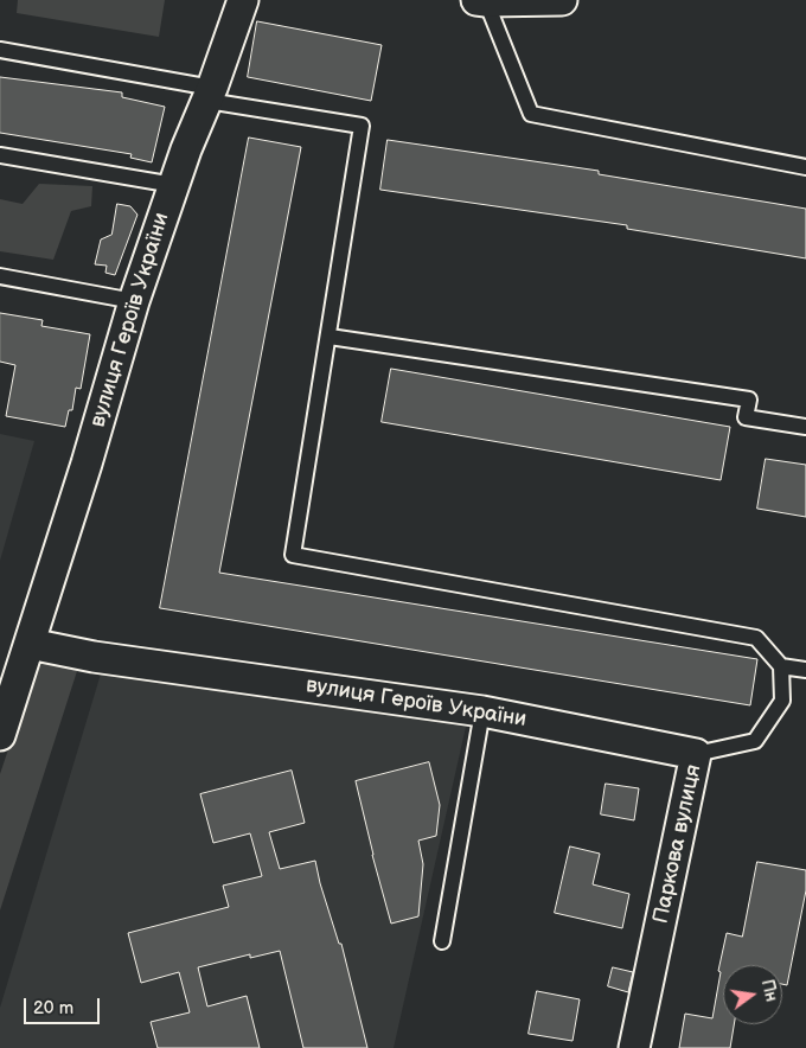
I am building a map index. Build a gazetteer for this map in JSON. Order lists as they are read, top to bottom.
{
  "streets": {
    "street": ["вулиця Героїв України", "Паркова вулиця"]
  },
  "crossings": [
    ["вулиця Героїв України", "Паркова вулиця"]
  ],
  "scale_bar": "20 m",
  "north": "right"
}
